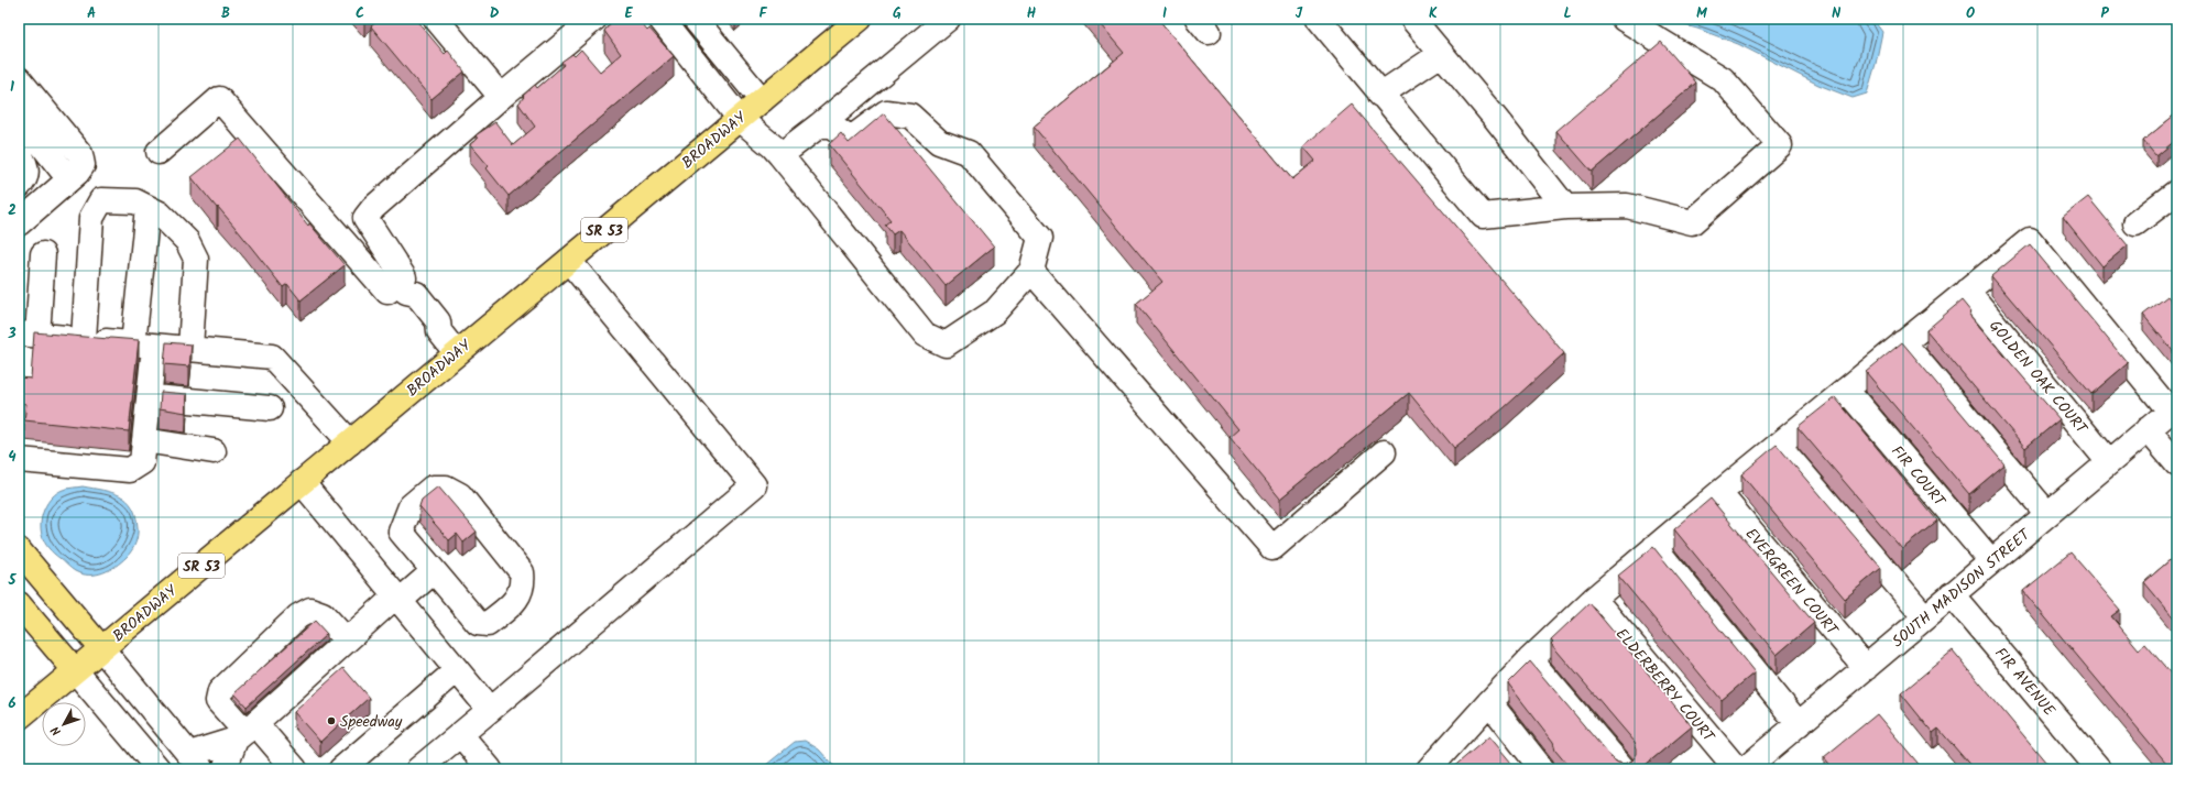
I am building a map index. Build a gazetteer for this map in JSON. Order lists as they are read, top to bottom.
{
  "streets": {
    "main road": ["BROADWAY", "SR 53"],
    "street": [
      "GOLDEN OAK COURT",
      "FIR COURT",
      "EVERGREEN COURT",
      "SOUTH MADISON STREET",
      "FIR AVENUE",
      "ELDERBERRY COURT"
    ]
  },
  "crossings": [
    ["GOLDEN OAK COURT", "SOUTH MADISON STREET"],
    ["FIR COURT", "SOUTH MADISON STREET"],
    ["EVERGREEN COURT", "SOUTH MADISON STREET"],
    ["SOUTH MADISON STREET", "FIR AVENUE"],
    ["SOUTH MADISON STREET", "ELDERBERRY COURT"]
  ],
  "places": ["Speedway"],
  "north": "bottom left",
  "grid": {
    "columns": [
      "A",
      "B",
      "C",
      "D",
      "E",
      "F",
      "G",
      "H",
      "I",
      "J",
      "K",
      "L",
      "M",
      "N",
      "O",
      "P"
    ],
    "rows": [
      "1",
      "2",
      "3",
      "4",
      "5",
      "6"
    ]
  }
}
